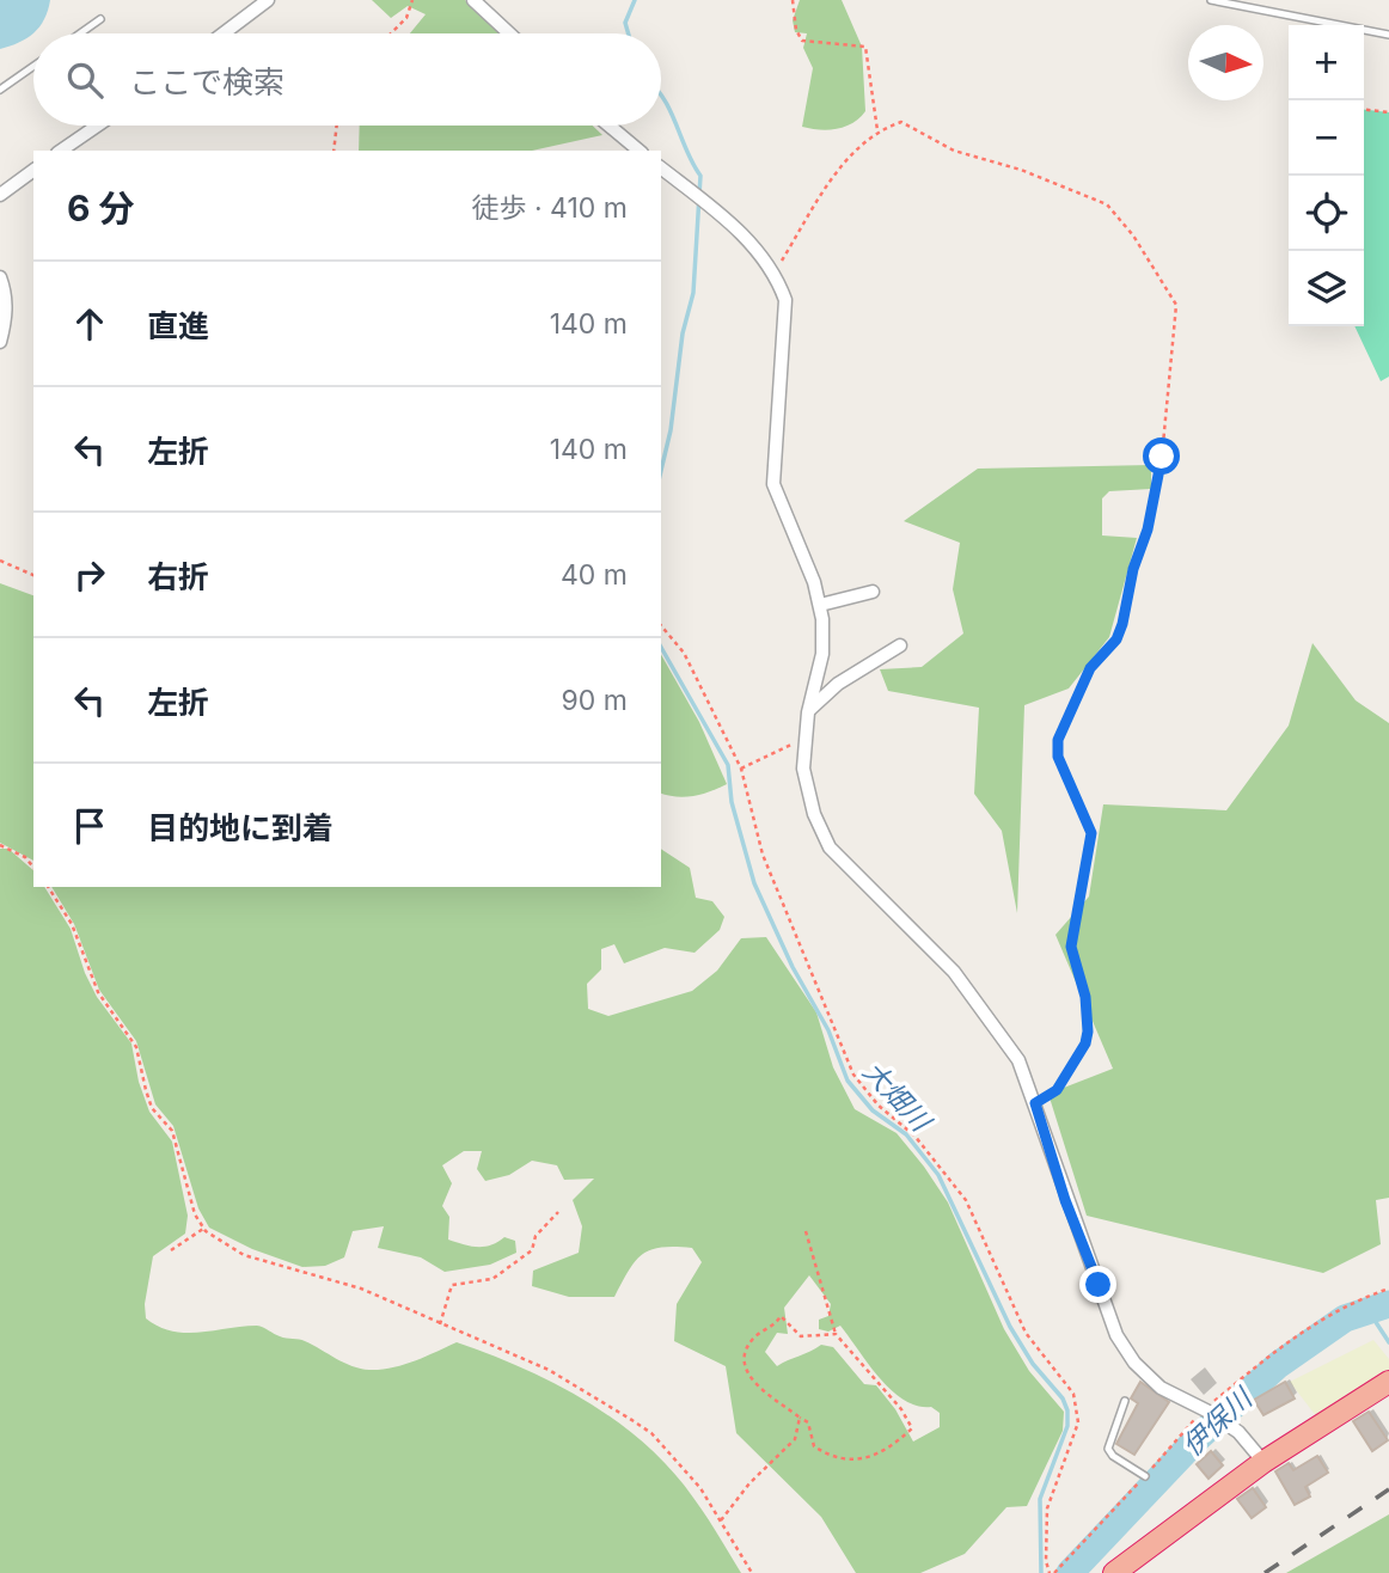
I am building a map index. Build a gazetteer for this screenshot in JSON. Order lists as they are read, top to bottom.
{
  "water": ["大畑川", "伊保川"],
  "north": "right",
  "page": {
    "map_buttons": ["+", "−"],
    "search": "ここで検索",
    "heading": ["6 分", "徒歩 · 410 m"],
    "list": [
      ["直進", "140 m"],
      ["左折", "140 m"],
      ["右折", "40 m"],
      ["左折", "90 m"],
      "目的地に到着"
    ]
  }
}
